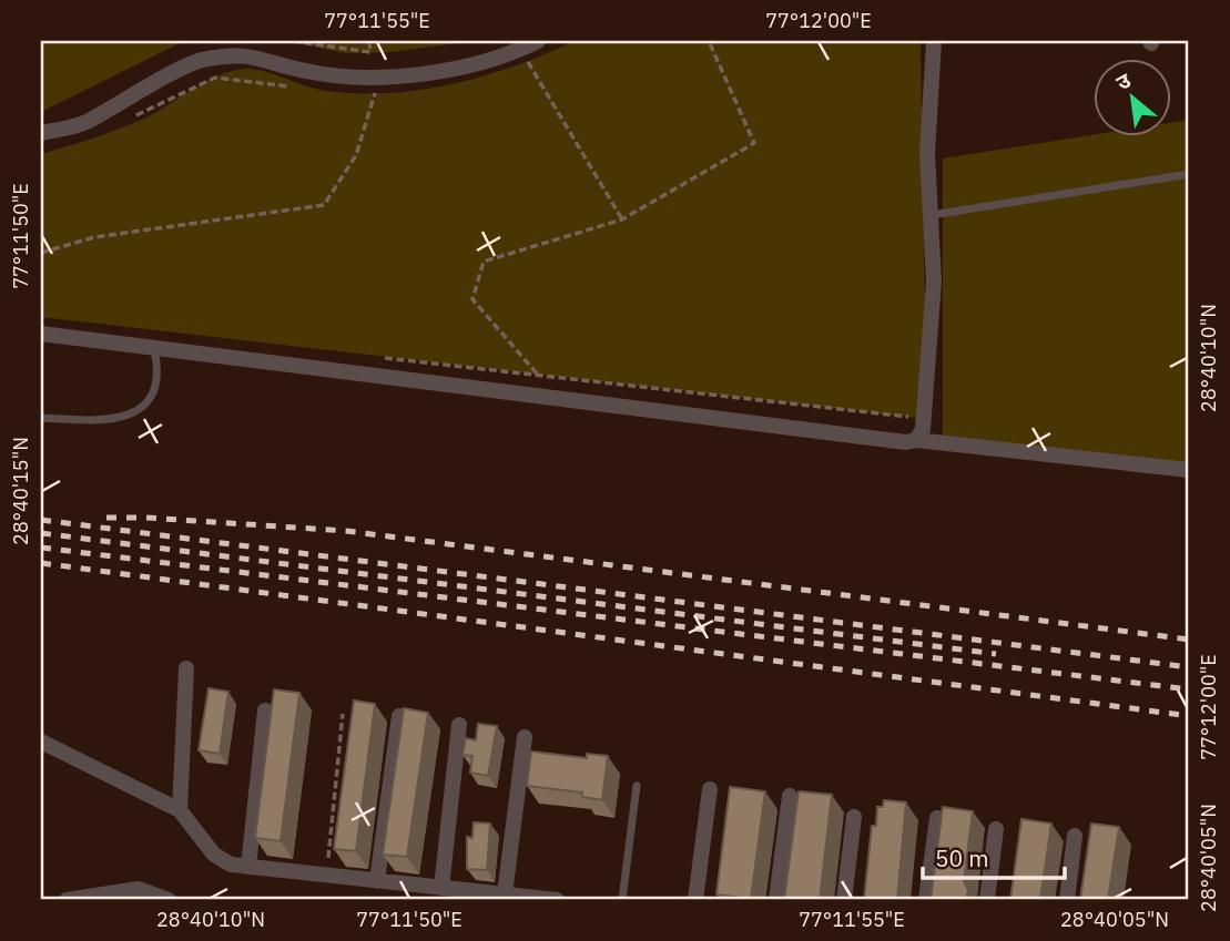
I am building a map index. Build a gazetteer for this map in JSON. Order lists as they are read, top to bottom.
{
  "scale_bar": "50 m",
  "north": "top left",
  "coordinates": [
    "77°11'55\"E",
    "77°12'00\"E",
    "77°11'50\"E",
    "28°40'10\"N",
    "28°40'15\"N",
    "28°40'05\"N"
  ]
}
